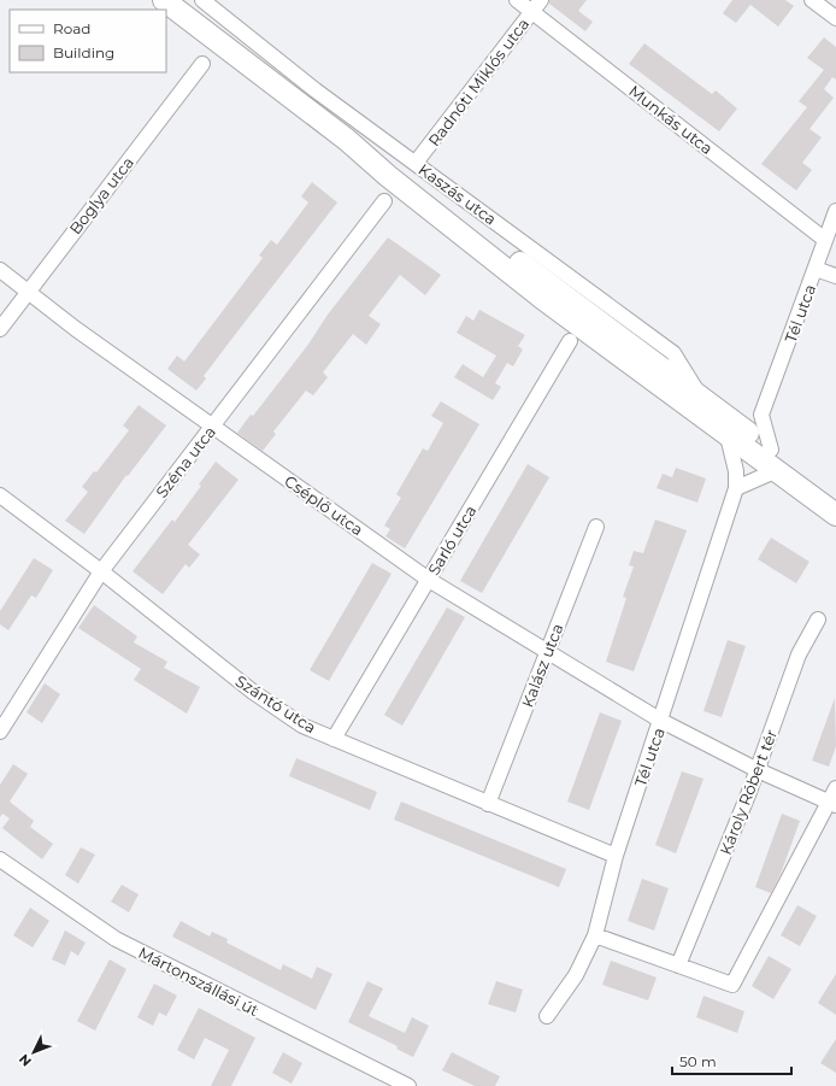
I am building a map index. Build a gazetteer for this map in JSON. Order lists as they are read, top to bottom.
{
  "streets": {
    "street": [
      "Radnóti Miklós utca",
      "Munkás utca",
      "Kaszás utca",
      "Boglya utca",
      "Tél utca",
      "Széna utca",
      "Cséplő utca",
      "Sarló utca",
      "Kalász utca",
      "Szántó utca",
      "Károly Róbert tér",
      "Mártonszállási út"
    ]
  },
  "crossings": [
    ["Radnóti Miklós utca", "Munkás utca"],
    ["Radnóti Miklós utca", "Kaszás utca"],
    ["Munkás utca", "Tél utca"],
    ["Boglya utca", "Cséplő utca"],
    ["Tél utca", "Cséplő utca"],
    ["Tél utca", "Szántó utca"],
    ["Széna utca", "Cséplő utca"],
    ["Széna utca", "Szántó utca"],
    ["Cséplő utca", "Sarló utca"],
    ["Cséplő utca", "Kalász utca"],
    ["Cséplő utca", "Károly Róbert tér"],
    ["Sarló utca", "Szántó utca"],
    ["Kalász utca", "Szántó utca"]
  ],
  "legend": ["Road", "Building"],
  "scale_bar": "50 m",
  "north": "bottom left"
}
